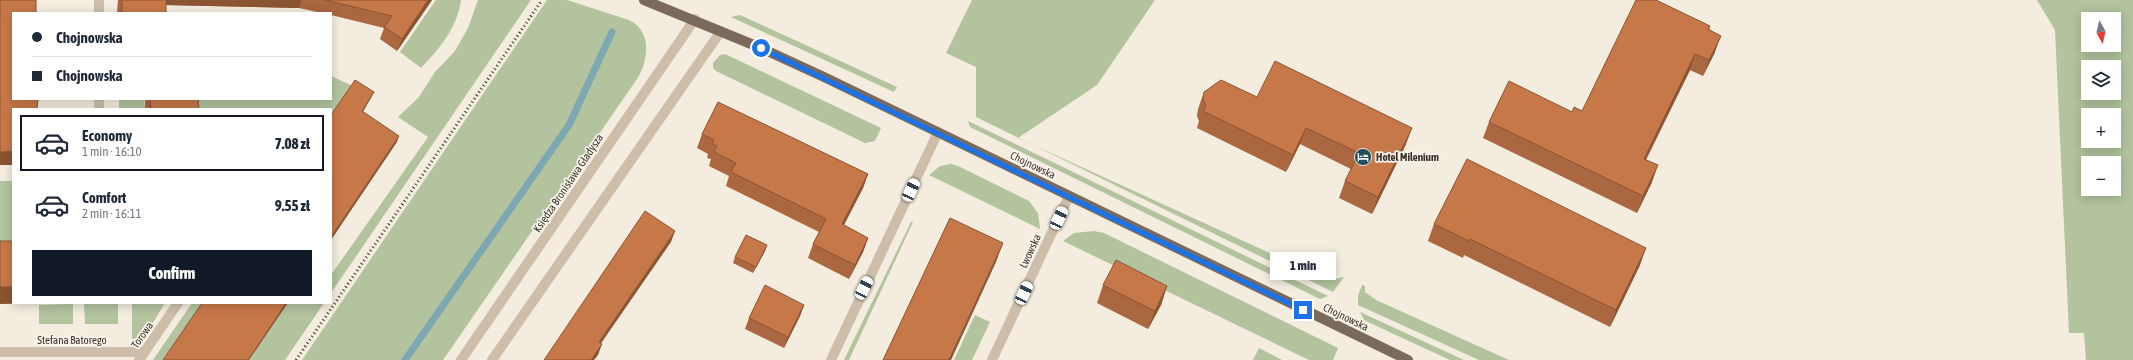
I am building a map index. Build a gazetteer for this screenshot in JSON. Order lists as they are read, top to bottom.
{
  "streets": {
    "main road": ["Chojnowska"],
    "street": [
      "Księdza Bronisława Gładysza",
      "Lwowska",
      "Torowa",
      "Stefana Batorego"
    ]
  },
  "crossings": [
    ["Chojnowska", "Księdza Bronisława Gładysza"],
    ["Chojnowska", "Lwowska"],
    ["Torowa", "Stefana Batorego"]
  ],
  "places": {
    "hotel": ["Hotel Milenium"]
  },
  "north": "bottom",
  "page": {
    "map_buttons": ["+", "−"],
    "banner": ["Chojnowska", "Chojnowska"],
    "list": [
      {
        "name": "Economy",
        "note": "1 min · 16:10",
        "value": "7.08 zł"
      },
      {
        "name": "Comfort",
        "note": "2 min · 16:11",
        "value": "9.55 zł"
      }
    ],
    "buttons": "Confirm",
    "bubble": "1 min"
  }
}
